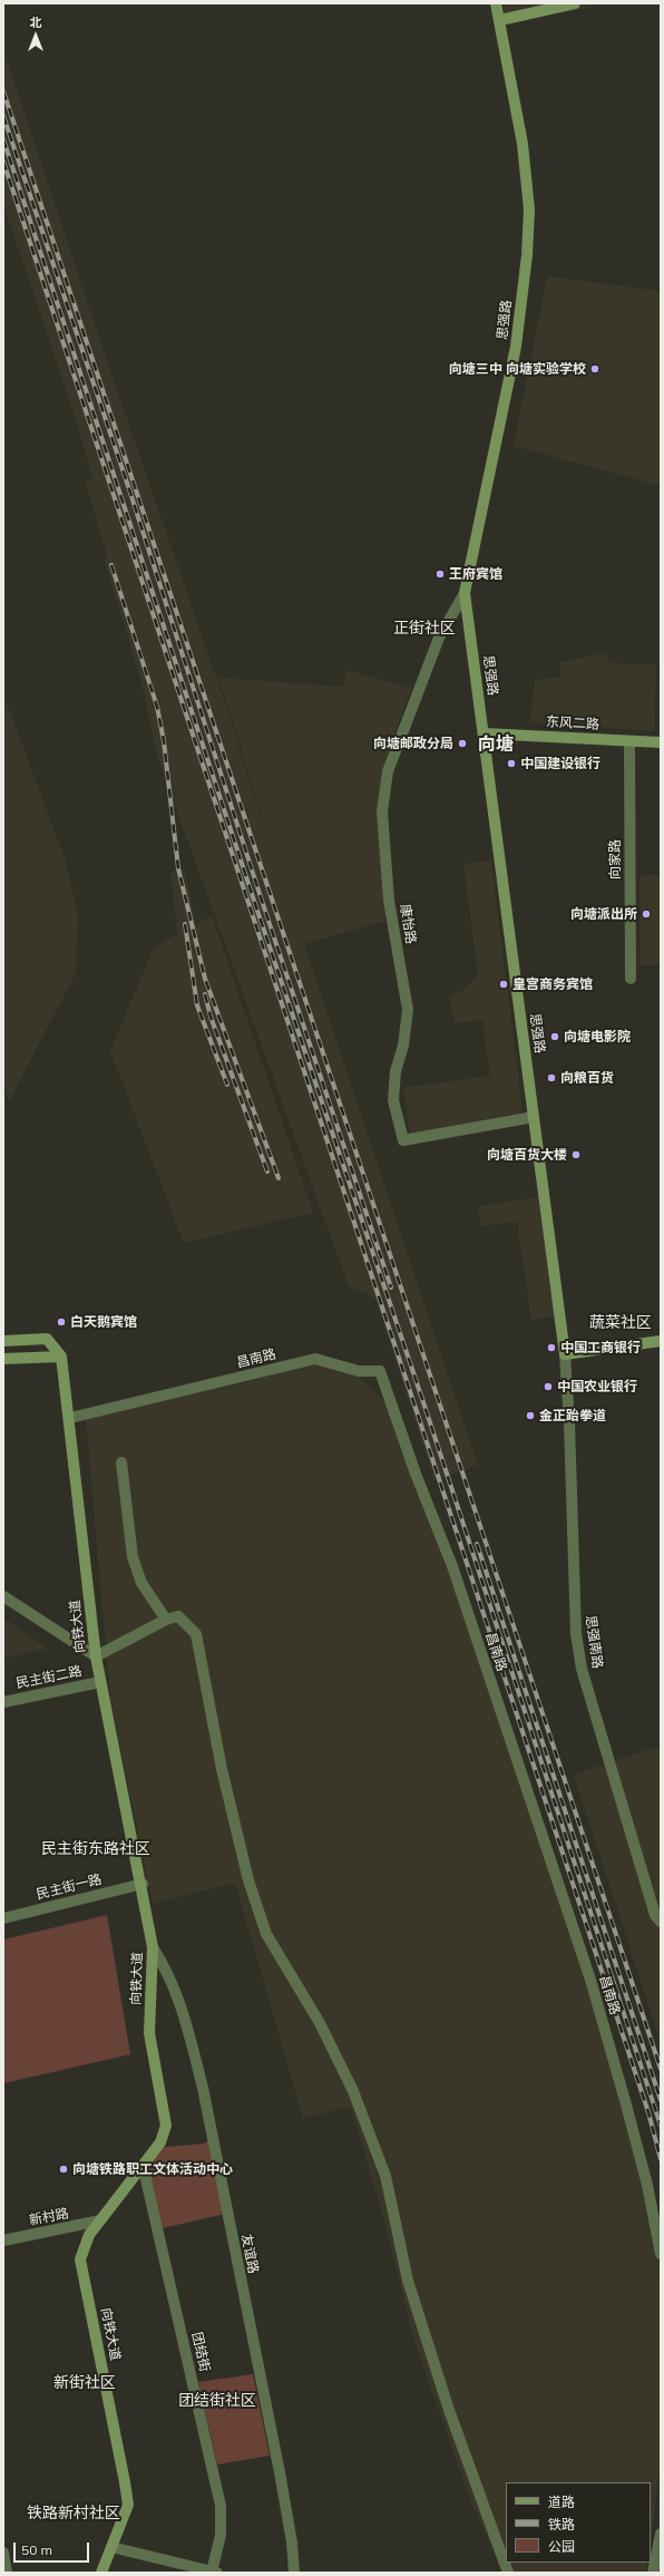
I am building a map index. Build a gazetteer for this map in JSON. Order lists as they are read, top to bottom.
{
  "streets": {
    "street": [
      "思强路",
      "东风二路",
      "向家路",
      "康怡路",
      "昌南路",
      "向铁大道",
      "思强南路",
      "民主街二路",
      "民主街一路",
      "新村路",
      "友谊路",
      "团结街"
    ]
  },
  "crossings": [
    ["思强路", "东风二路"],
    ["思强路", "康怡路"],
    ["思强路", "思强南路"],
    ["东风二路", "向家路"],
    ["昌南路", "向铁大道"],
    ["向铁大道", "民主街二路"],
    ["向铁大道", "民主街一路"],
    ["向铁大道", "新村路"],
    ["向铁大道", "友谊路"],
    ["向铁大道", "团结街"]
  ],
  "districts": [
    "正街社区",
    "向塘",
    "蔬菜社区",
    "民主街东路社区",
    "新街社区",
    "团结街社区",
    "铁路新村社区"
  ],
  "places": [
    "向塘三中 向塘实验学校",
    "王府宾馆",
    "向塘邮政分局",
    "中国建设银行",
    "向塘派出所",
    "皇宫商务宾馆",
    "向塘电影院",
    "向粮百货",
    "向塘百货大楼",
    "白天鹅宾馆",
    "中国工商银行",
    "中国农业银行",
    "金正跆拳道",
    "向塘铁路职工文体活动中心"
  ],
  "legend": ["道路", "铁路", "公园"],
  "scale_bar": "50 m",
  "north": "top"
}
